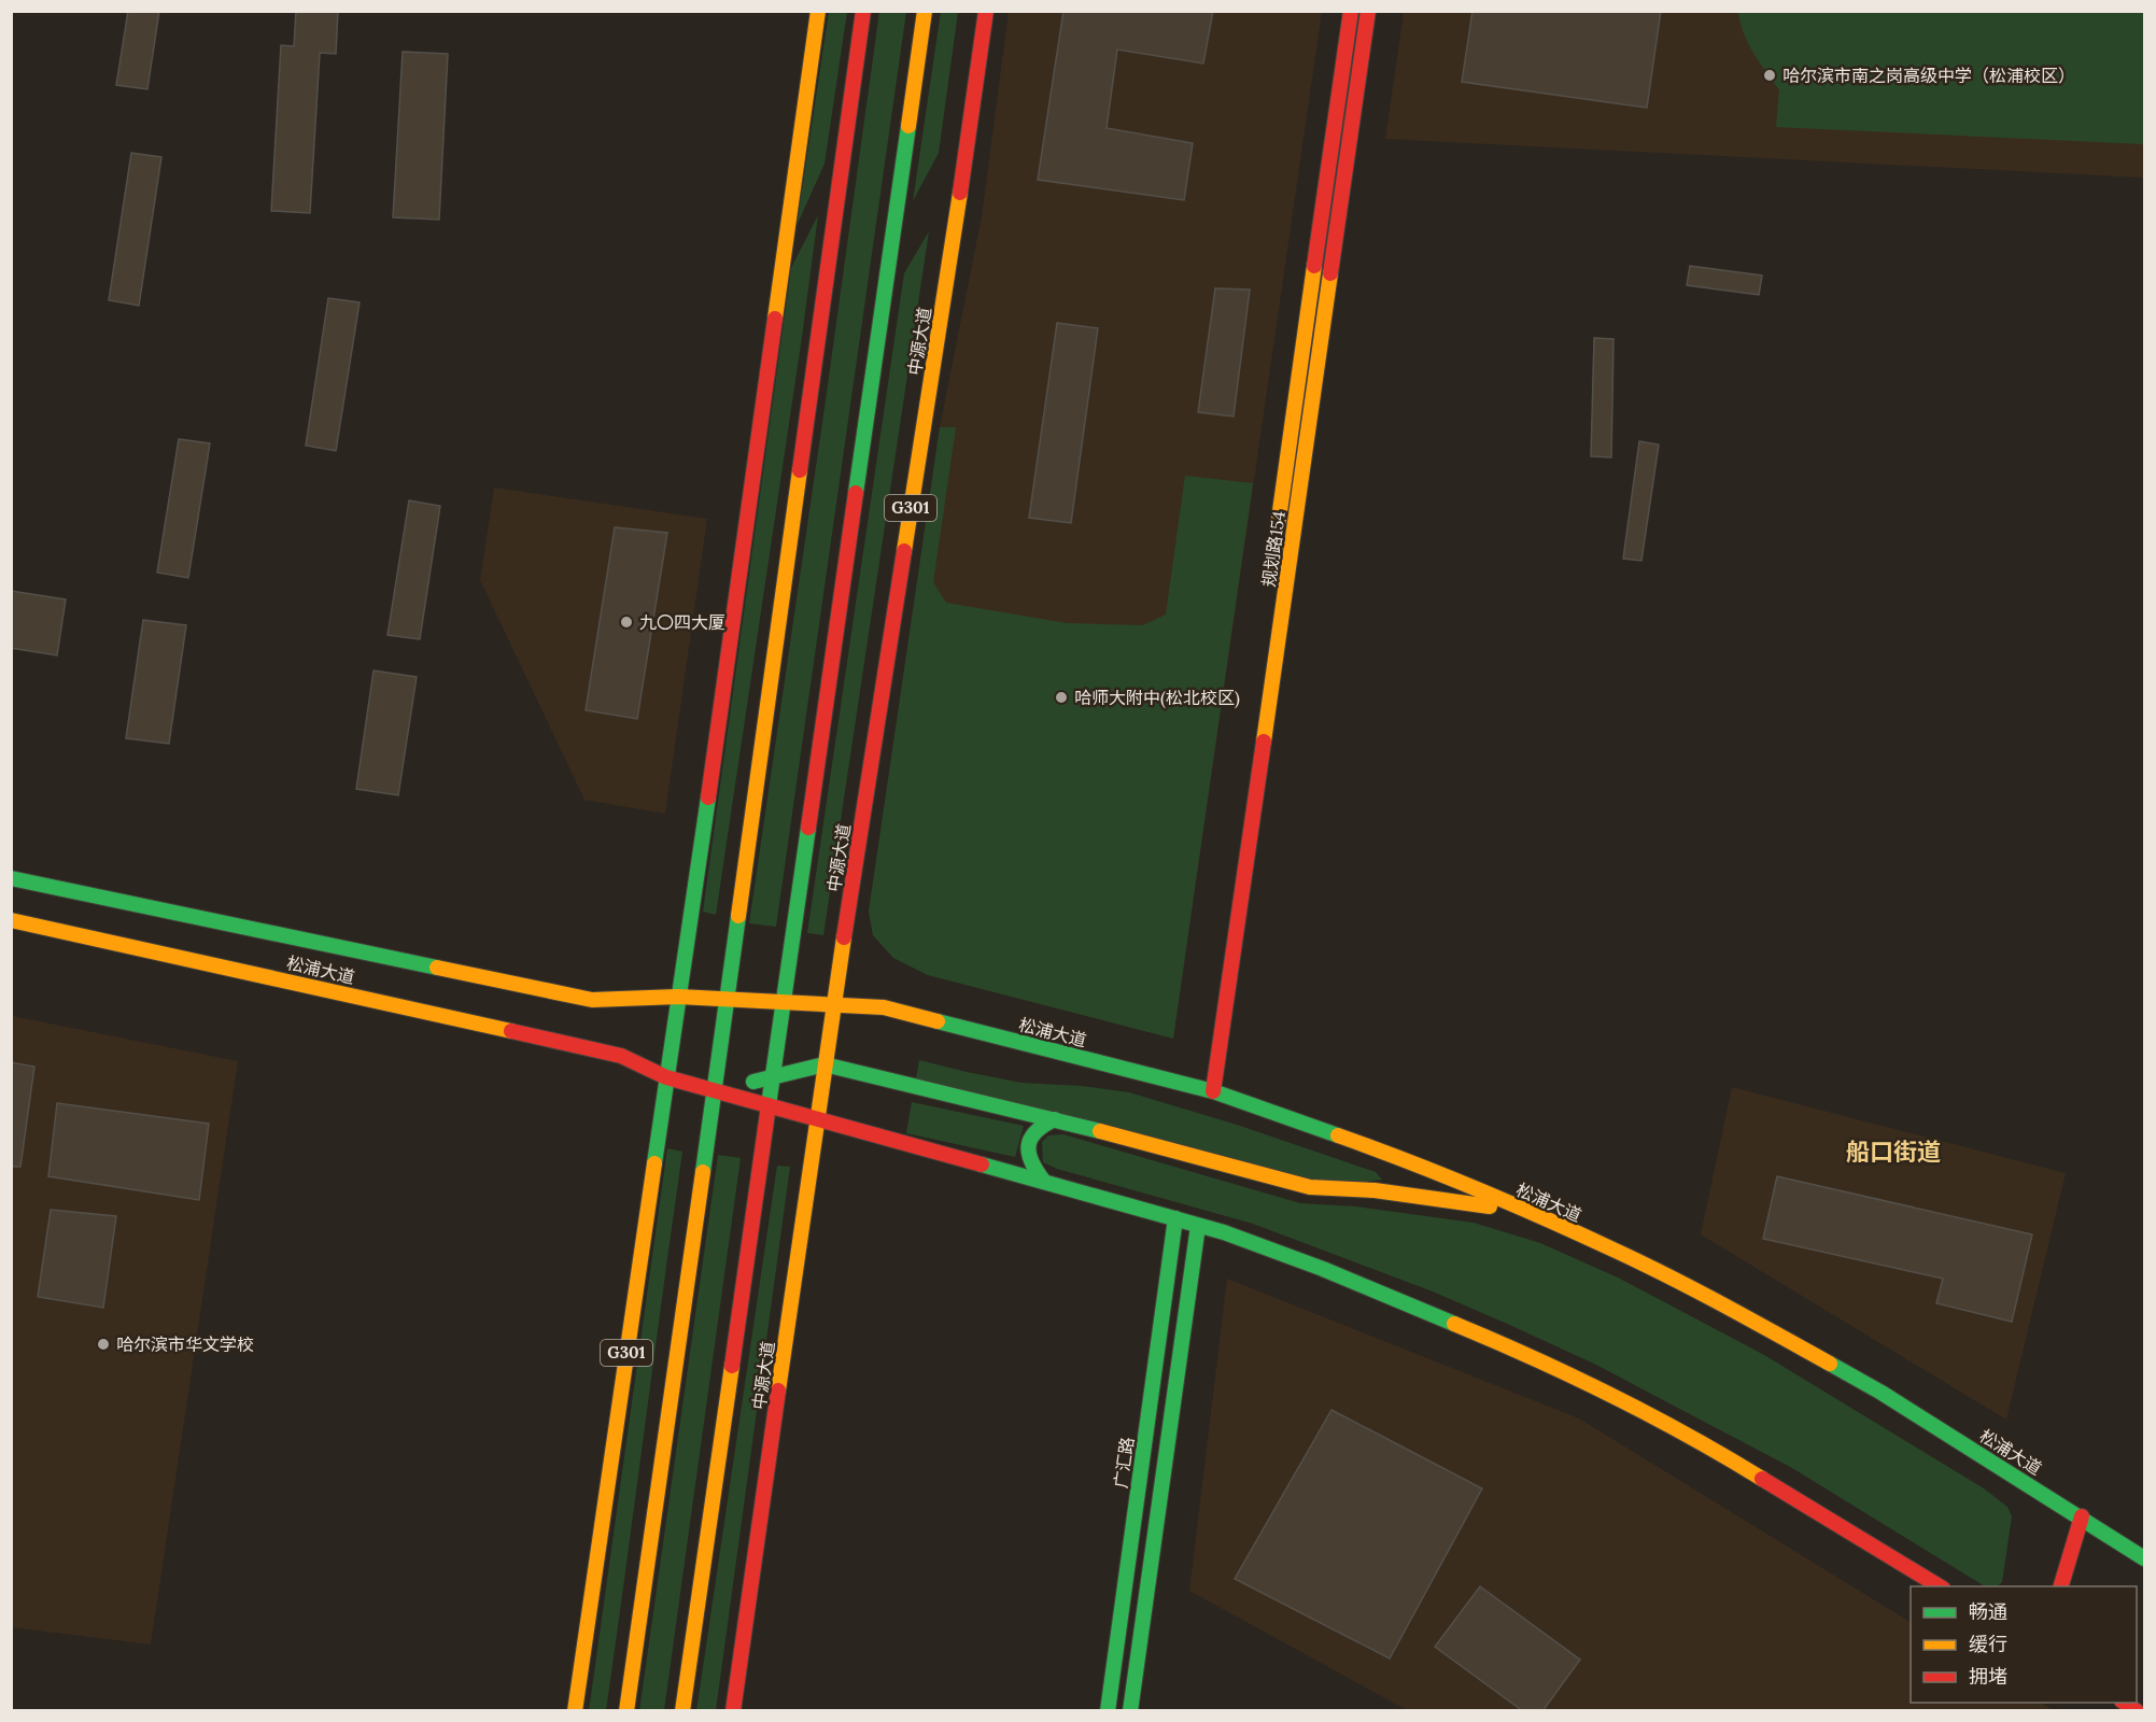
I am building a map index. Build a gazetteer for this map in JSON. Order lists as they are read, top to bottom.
{
  "streets": {
    "main road": [
      "中源大道",
      "G301",
      "规划路154",
      "松浦大道",
      "广汇路"
    ]
  },
  "crossings": [
    ["中源大道", "松浦大道"],
    ["G301", "松浦大道"],
    ["规划路154", "松浦大道"]
  ],
  "districts": ["船口街道"],
  "places": [
    "哈尔滨市南之岗高级中学（松浦校区）",
    "九〇四大厦",
    "哈师大附中(松北校区)",
    "哈尔滨市华文学校"
  ],
  "legend": ["畅通", "缓行", "拥堵"]
}
